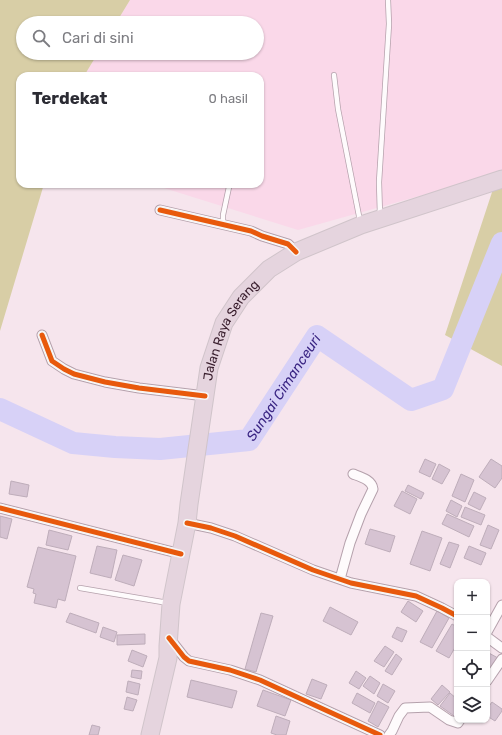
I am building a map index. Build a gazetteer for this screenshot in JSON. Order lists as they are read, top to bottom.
{
  "streets": {
    "highway": ["Jalan Raya Serang"]
  },
  "water": ["Sungai Cimanceuri"],
  "page": {
    "search": "Cari di sini",
    "heading": ["Terdekat", "0 hasil"],
    "map_buttons": ["+", "−"]
  }
}
